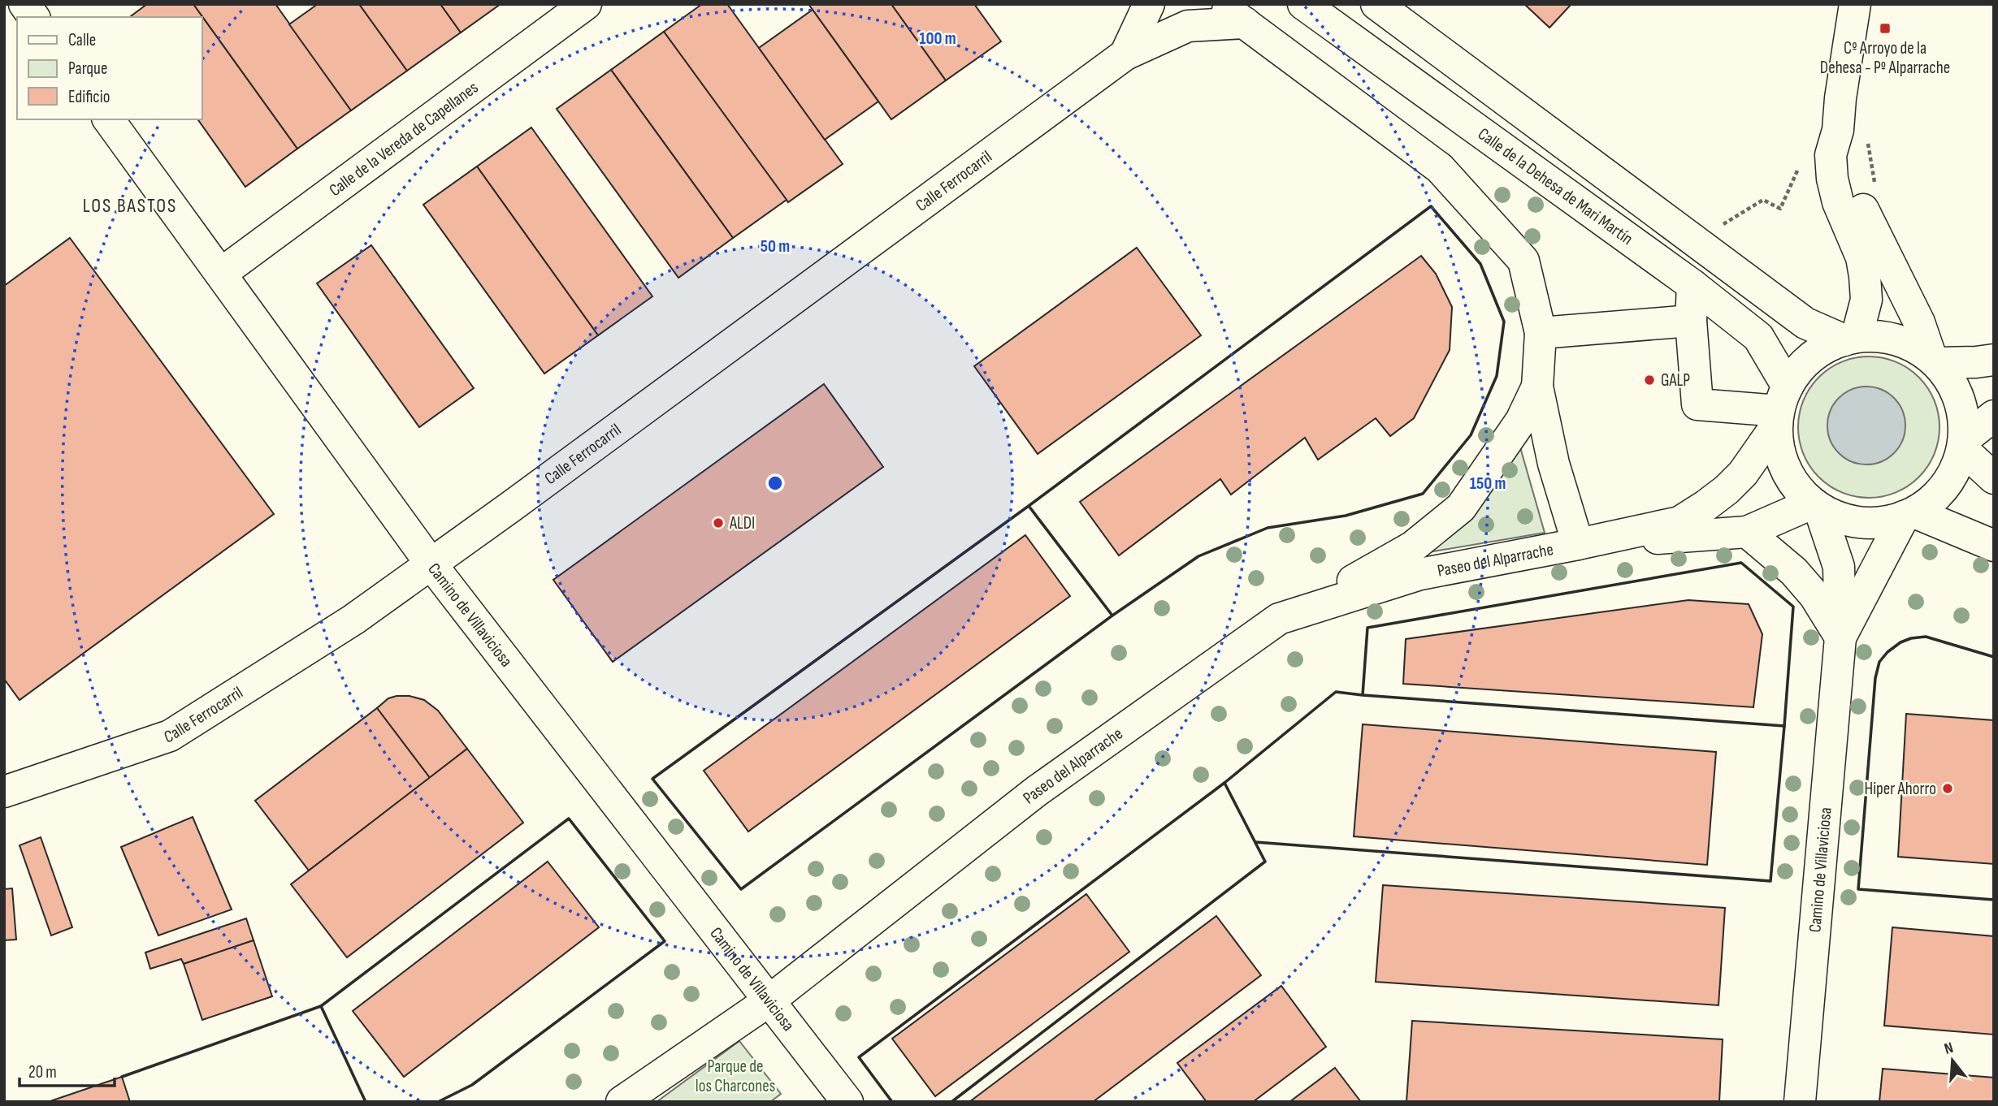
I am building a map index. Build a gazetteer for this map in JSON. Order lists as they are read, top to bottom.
{
  "streets": {
    "street": [
      "Calle de la Vereda de Capellanes",
      "Calle Ferrocarril",
      "Calle de la Dehesa de Mari Martín",
      "Paseo del Alparrache",
      "Camino de Villaviciosa"
    ]
  },
  "crossings": [
    ["Calle de la Vereda de Capellanes", "Camino de Villaviciosa"],
    ["Calle Ferrocarril", "Camino de Villaviciosa"],
    ["Calle de la Dehesa de Mari Martín", "Paseo del Alparrache"],
    ["Calle de la Dehesa de Mari Martín", "Camino de Villaviciosa"],
    ["Paseo del Alparrache", "Camino de Villaviciosa"]
  ],
  "districts": ["LOS BASTOS"],
  "parks": ["Parque de los Charcones"],
  "places": {
    "transit": ["Cº Arroyo de la Dehesa - Pº Alparrache"],
    "other": ["GALP", "ALDI", "Hiper Ahorro"]
  },
  "legend": ["Calle", "Parque", "Edificio"],
  "scale_bar": "20 m",
  "north": "top",
  "rings": ["100 m", "50 m", "150 m"]
}
